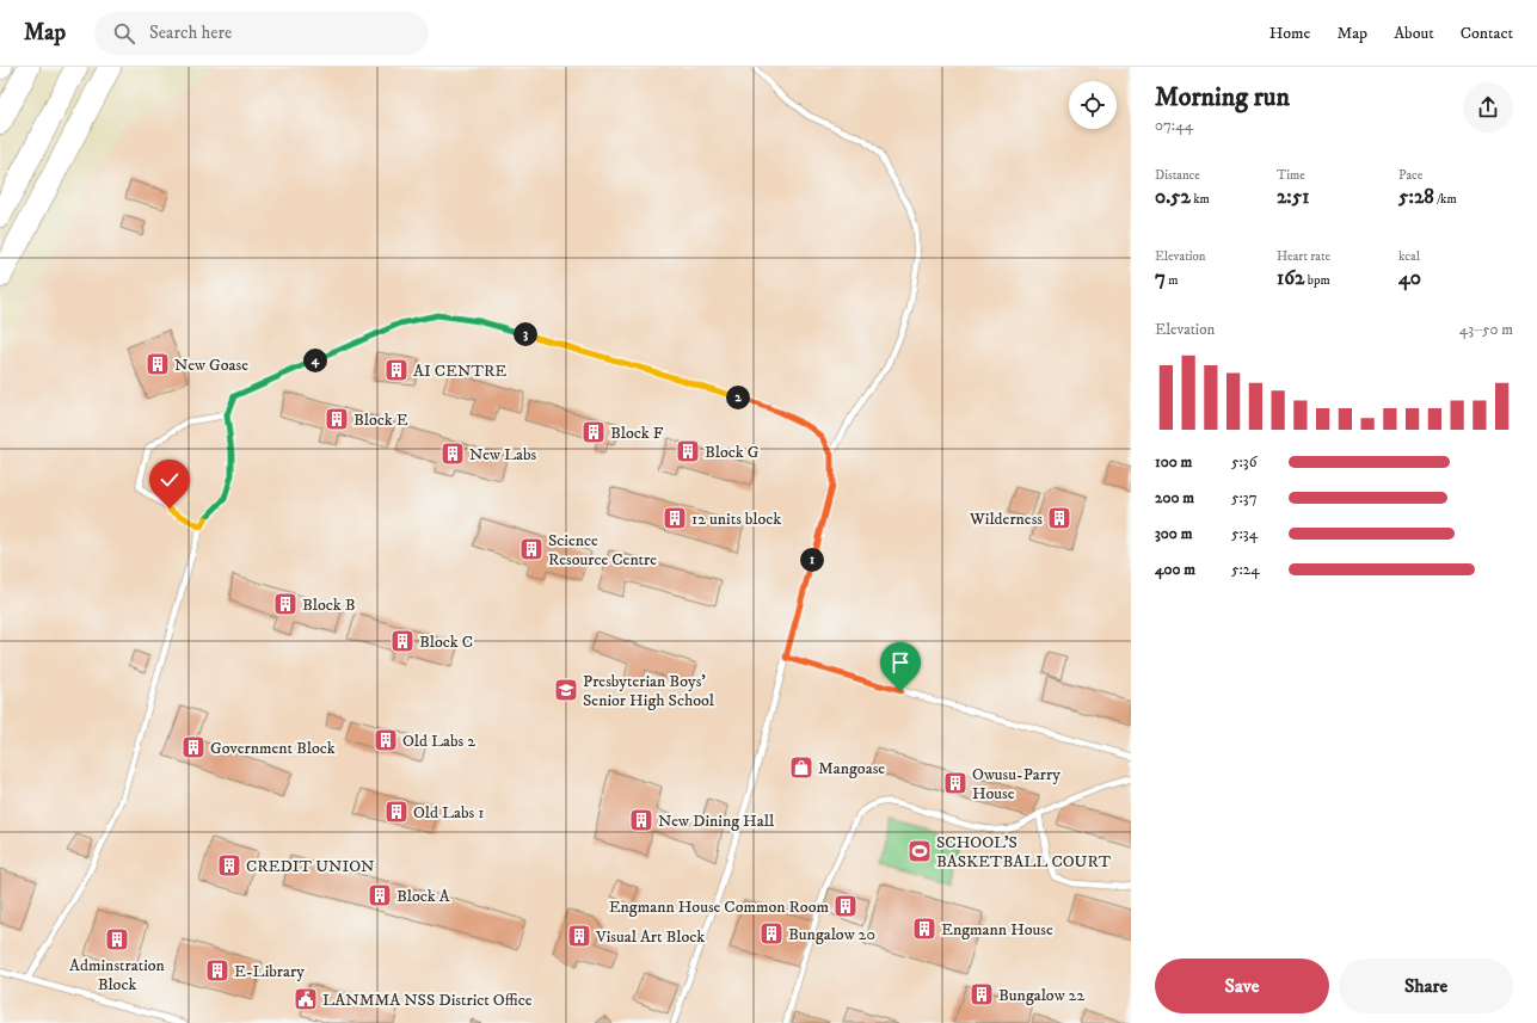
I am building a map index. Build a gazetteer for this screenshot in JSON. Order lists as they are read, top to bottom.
{
  "places": {
    "building": [
      "New Goase",
      "AI CENTRE",
      "Block E",
      "Block F",
      "Block G",
      "New Labs",
      "12 units block",
      "Wilderness",
      "Science Resource Centre",
      "Block B",
      "Block C",
      "Old Labs 2",
      "Government Block",
      "Owusu-Parry House",
      "Old Labs 1",
      "New Dining Hall",
      "CREDIT UNION",
      "Block A",
      "Engmann House Common Room",
      "Engmann House",
      "Bungalow 20",
      "Visual Art Block",
      "Adminstration Block",
      "E-Library",
      "Bungalow 22"
    ],
    "school or university": ["Presbyterian Boys' Senior High School"],
    "shop": ["Mangoase"],
    "sports": ["SCHOOL'S BASKETBALL COURT"],
    "public building": ["LANMMA NSS District Office"]
  },
  "page": {
    "header": "Map",
    "search": "Search here",
    "nav": [
      "Home",
      "Map",
      "About",
      "Contact"
    ],
    "heading": ["Morning run", "07:44"],
    "stats": [
      ["Distance", "0.52 km"],
      ["Time", "2:51"],
      ["Pace", "5:28 /km"],
      ["Elevation", "7 m"],
      ["Heart rate", "162 bpm"],
      ["kcal", "40"]
    ],
    "chart": ["Elevation", "43–50 m"],
    "pins": [
      "3",
      "4",
      "2",
      "1"
    ],
    "list": [
      {
        "name": "100 m",
        "note": "5:36"
      },
      {
        "name": "200 m",
        "note": "5:37"
      },
      {
        "name": "300 m",
        "note": "5:34"
      },
      {
        "name": "400 m",
        "note": "5:24"
      }
    ],
    "buttons": ["Save", "Share"]
  }
}
